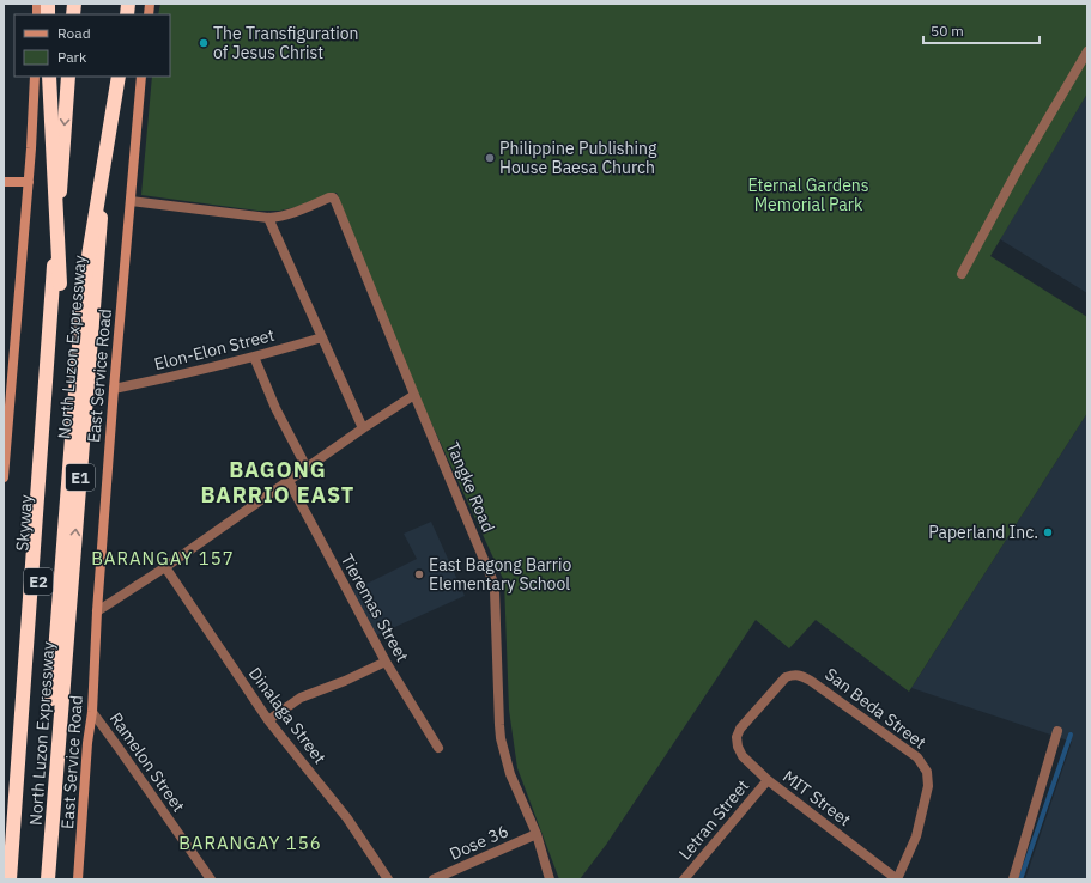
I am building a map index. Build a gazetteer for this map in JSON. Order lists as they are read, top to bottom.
{
  "streets": {
    "highway": [
      "North Luzon Expressway",
      "E1",
      "Skyway",
      "E2"
    ],
    "street": [
      "Elon-Elon Street",
      "East Service Road",
      "Tangke Road",
      "Tieremas Street",
      "San Beda Street",
      "Dinalaga Street",
      "Ramelon Street",
      "MIT Street",
      "Letran Street",
      "Dose 36"
    ]
  },
  "crossings": [
    ["Elon-Elon Street", "East Service Road"],
    ["East Service Road", "Ramelon Street"],
    ["Tangke Road", "Dose 36"],
    ["San Beda Street", "MIT Street"],
    ["MIT Street", "Letran Street"]
  ],
  "districts": ["BAGONG BARRIO EAST", "BARANGAY 157", "BARANGAY 156"],
  "parks": ["Eternal Gardens Memorial Park"],
  "places": [
    "The Transfiguration of Jesus Christ",
    "Philippine Publishing House Baesa Church",
    "Paperland Inc.",
    "East Bagong Barrio Elementary School"
  ],
  "legend": ["Road", "Park"],
  "scale_bar": "50 m"
}
